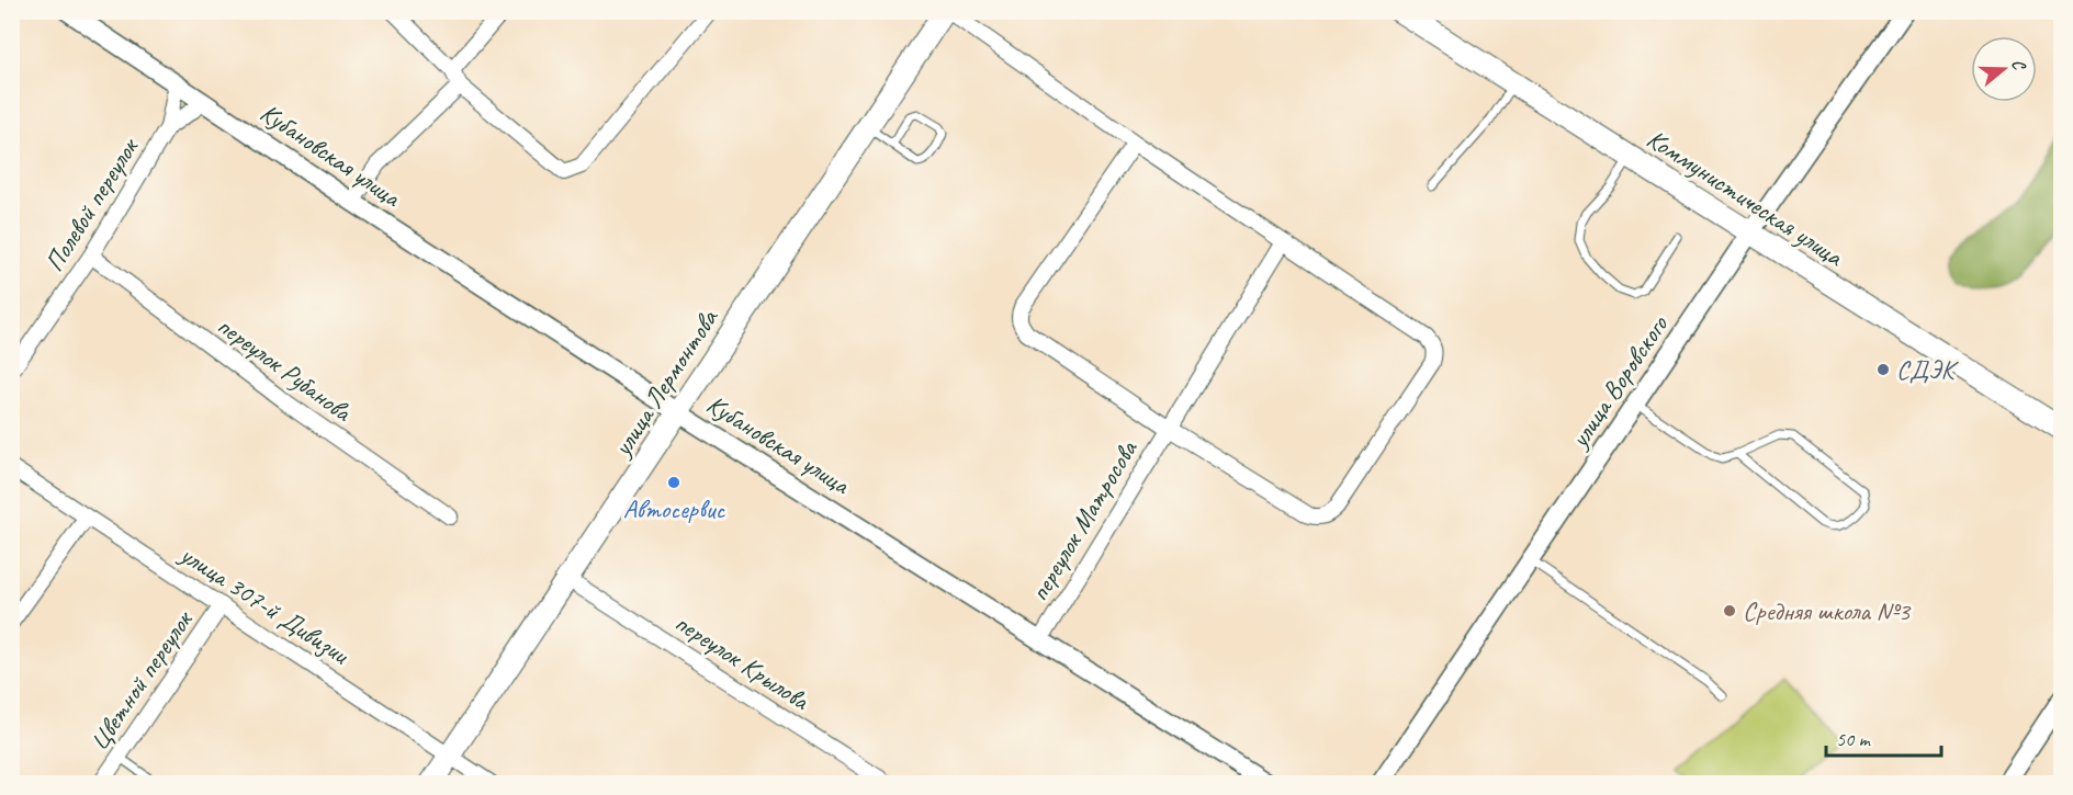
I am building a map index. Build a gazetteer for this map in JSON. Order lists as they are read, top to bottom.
{
  "streets": {
    "main road": ["Коммунистическая улица", "улица Лермонтова"],
    "street": [
      "Кубановская улица",
      "Полевой переулок",
      "переулок Рубанова",
      "улица Воровского",
      "переулок Матросова",
      "улица 307-й Дивизии",
      "переулок Крылова",
      "Цветной переулок"
    ]
  },
  "crossings": [
    ["Кубановская улица", "Полевой переулок"],
    ["Кубановская улица", "улица Лермонтова"],
    ["Кубановская улица", "переулок Матросова"],
    ["Коммунистическая улица", "улица Воровского"],
    ["Полевой переулок", "переулок Рубанова"],
    ["улица Лермонтова", "переулок Матросова"],
    ["улица Лермонтова", "улица 307-й Дивизии"],
    ["улица Лермонтова", "переулок Крылова"],
    ["улица 307-й Дивизии", "Цветной переулок"]
  ],
  "places": ["СДЭК", "Автосервис", "Средняя школа №3"],
  "scale_bar": "50 m",
  "north": "right"
}
